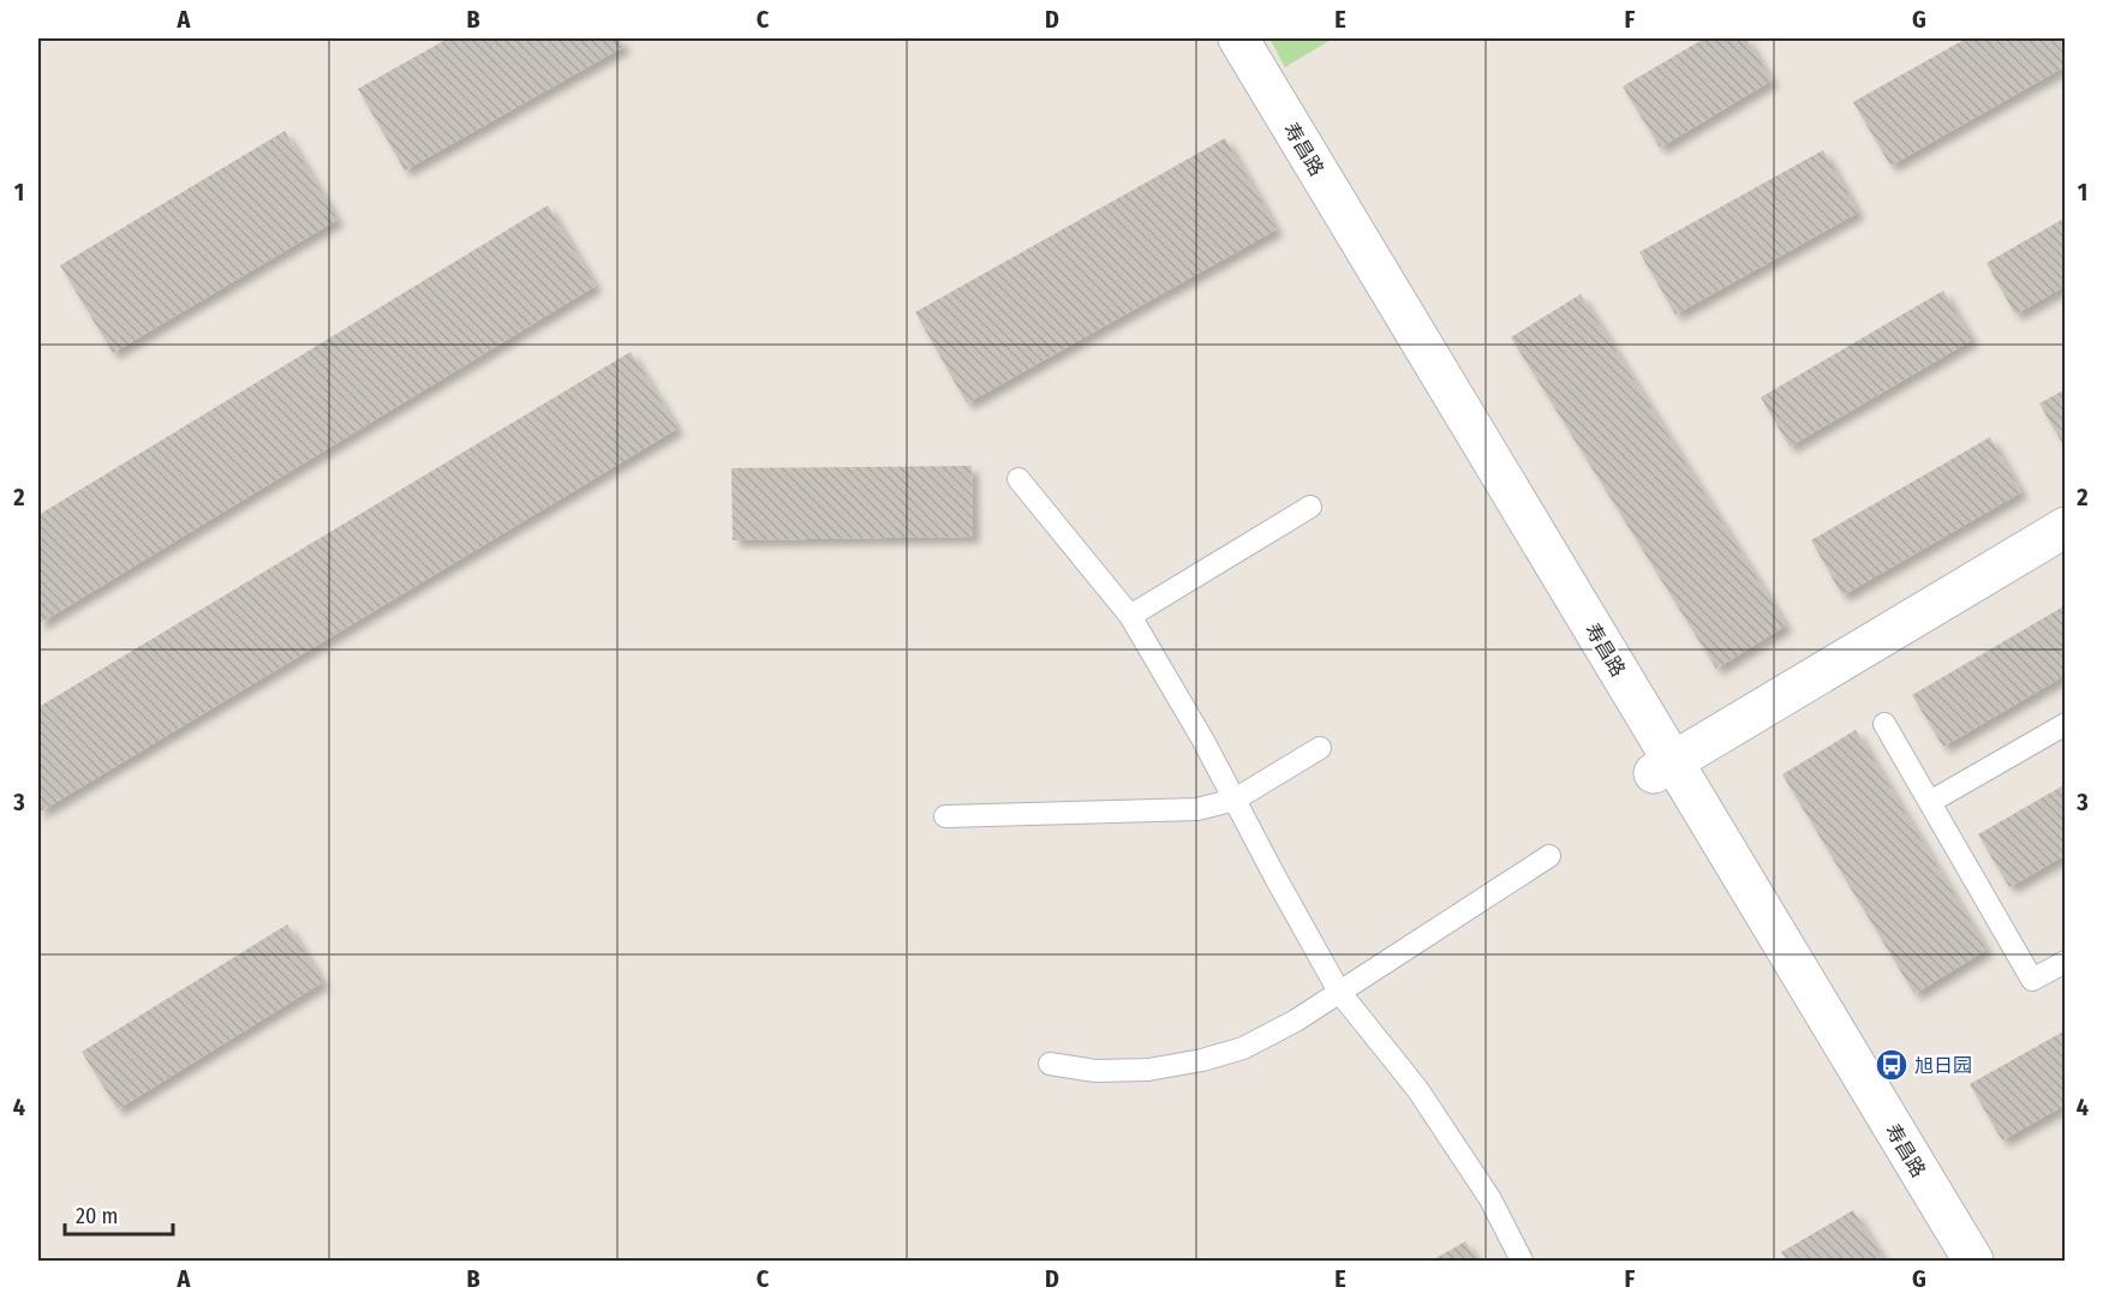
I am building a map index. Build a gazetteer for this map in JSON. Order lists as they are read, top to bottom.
{
  "streets": {
    "street": ["寿昌路"]
  },
  "places": {
    "bus stop": ["旭日园"]
  },
  "scale_bar": "20 m",
  "grid": {
    "columns": [
      "A",
      "B",
      "C",
      "D",
      "E",
      "F",
      "G"
    ],
    "rows": [
      "1",
      "2",
      "3",
      "4"
    ]
  }
}
